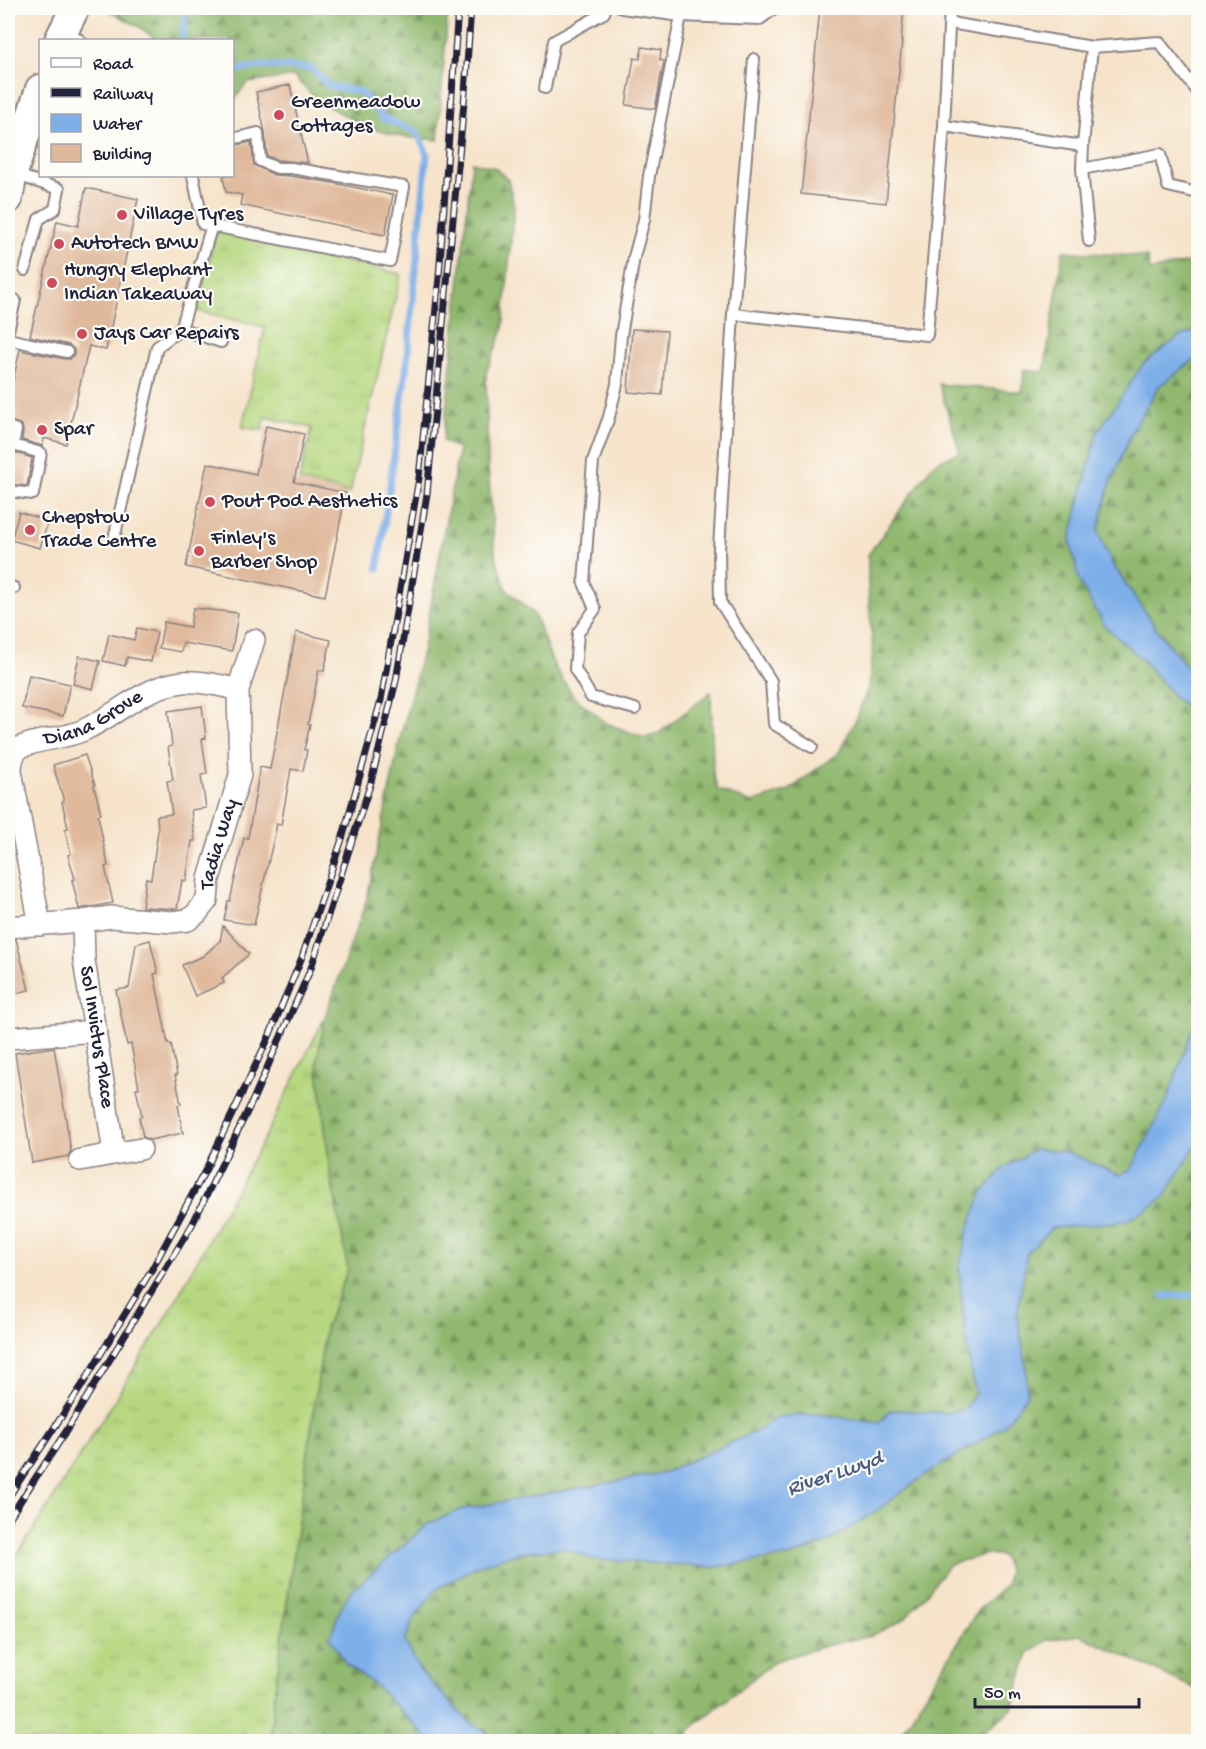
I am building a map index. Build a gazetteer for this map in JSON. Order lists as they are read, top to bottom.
{
  "streets": {
    "street": ["Diana Grove", "Tadia Way", "Sol Invictus Place"]
  },
  "crossings": [
    ["Diana Grove", "Tadia Way"],
    ["Tadia Way", "Sol Invictus Place"]
  ],
  "water": ["River Lwyd"],
  "places": [
    "Greenmeadow Cottages",
    "Village Tyres",
    "Autotech BMW",
    "Hungry Elephant Indian Takeaway",
    "Jays Car Repairs",
    "Spar",
    "Pout Pod Aesthetics",
    "Chepstow Trade Centre",
    "Finley's Barber Shop"
  ],
  "legend": [
    "Road",
    "Railway",
    "Water",
    "Building"
  ],
  "scale_bar": "50 m"
}
